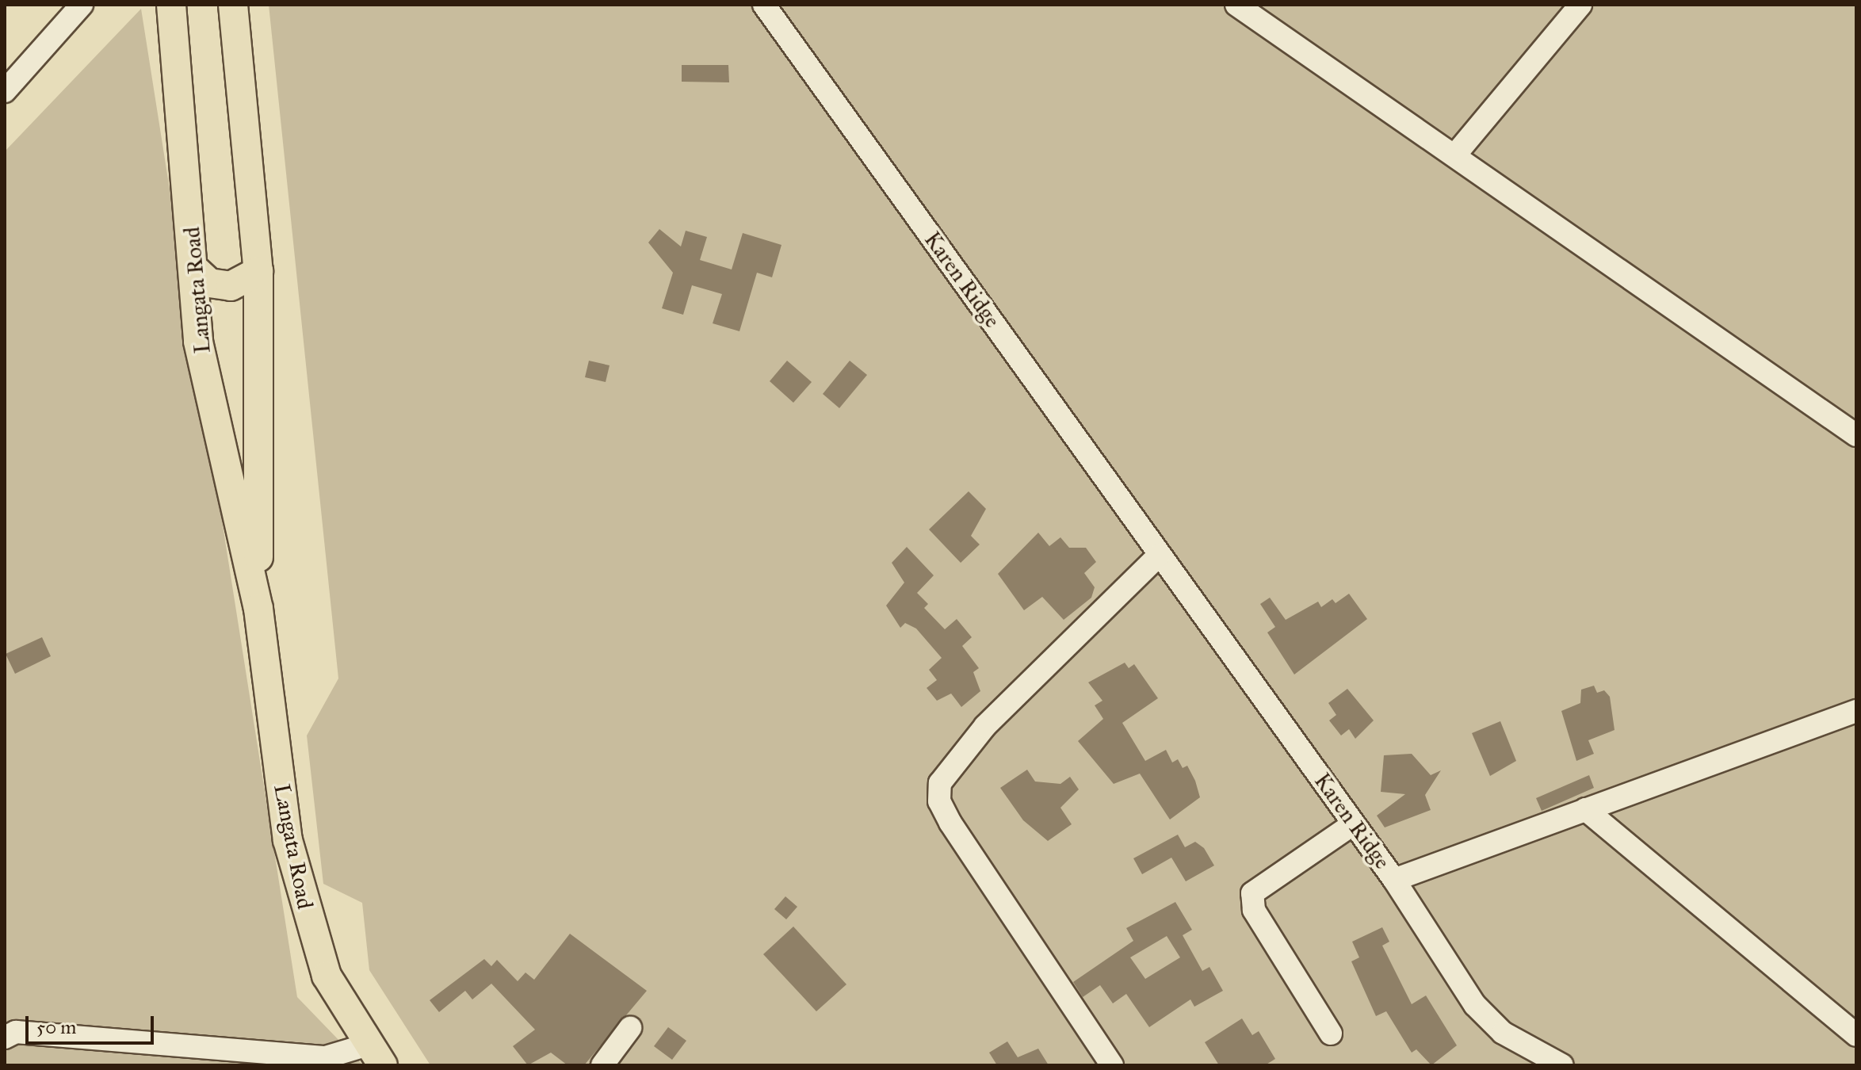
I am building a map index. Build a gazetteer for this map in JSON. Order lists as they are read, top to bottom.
{
  "streets": {
    "main road": ["Langata Road"],
    "street": ["Karen Ridge"]
  },
  "scale_bar": "50 m"
}
